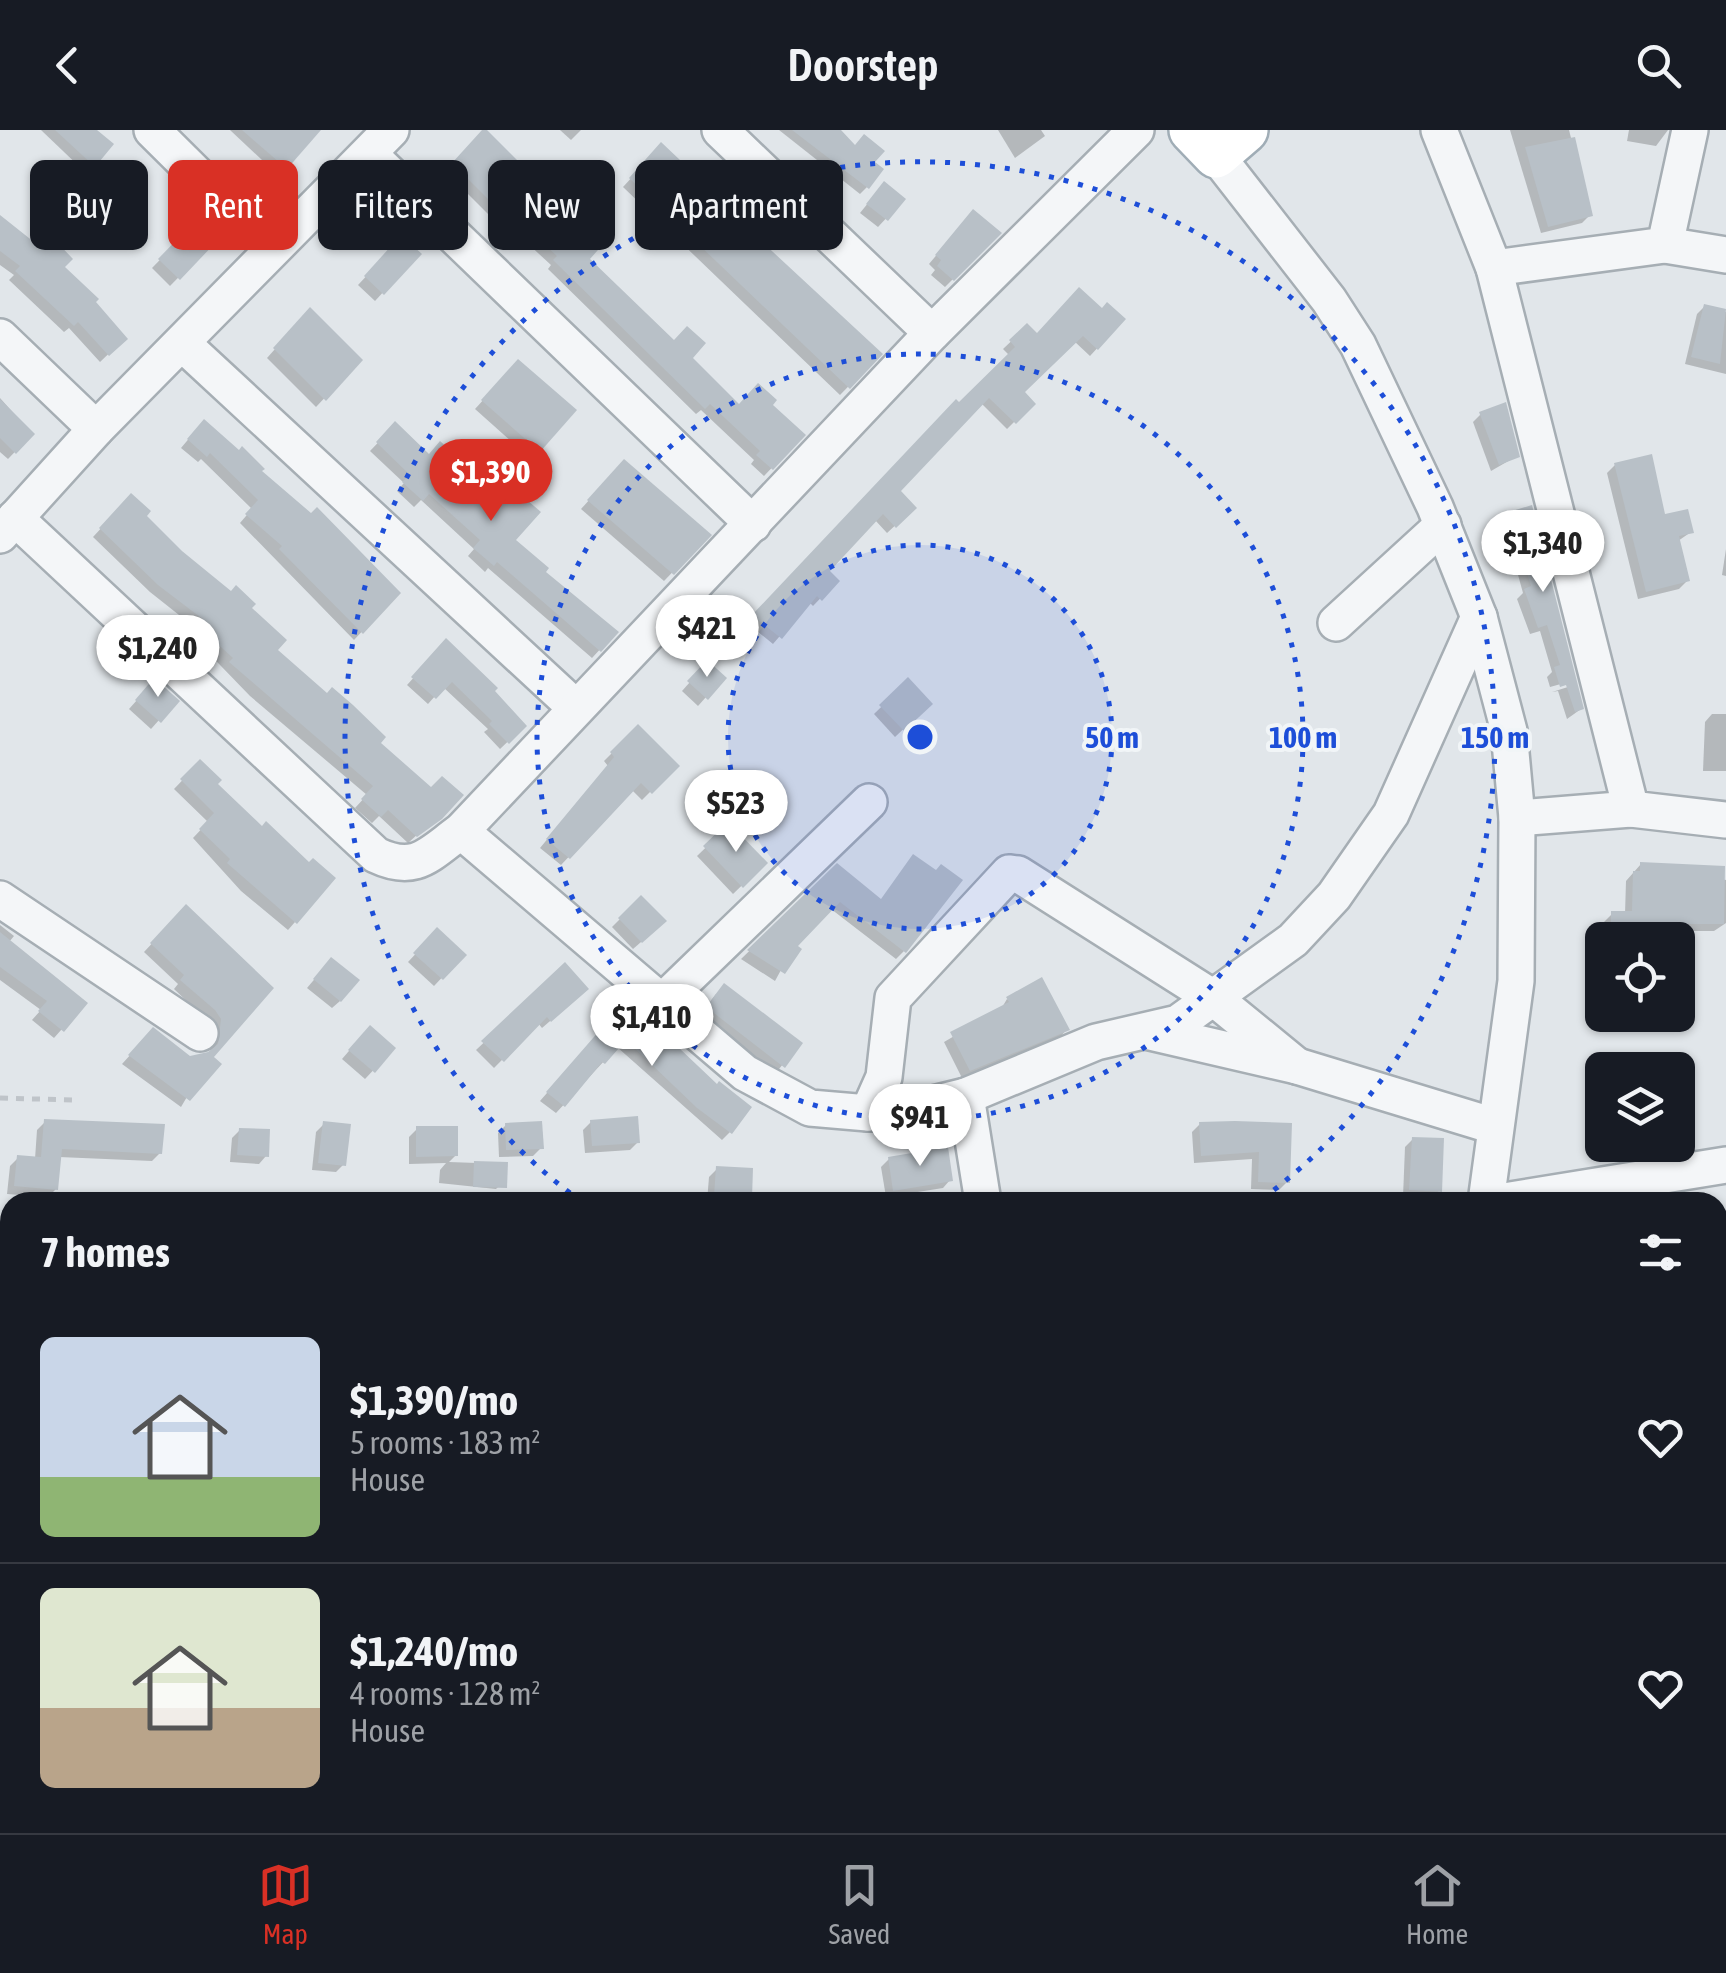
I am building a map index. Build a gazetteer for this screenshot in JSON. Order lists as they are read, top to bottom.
{
  "page": {
    "header": "Doorstep",
    "chip": [
      "Buy",
      "Rent",
      "Filters",
      "New",
      "Apartment"
    ],
    "price": [
      "$1,390",
      "$1,340",
      "$421",
      "$1,240",
      "$523",
      "$1,410",
      "$941"
    ],
    "heading": "7 homes",
    "list": [
      {
        "name": "$1,390/mo",
        "note": "5 rooms · 183 m² · House"
      },
      {
        "name": "$1,240/mo",
        "note": "4 rooms · 128 m² · House"
      }
    ],
    "tabs": ["Map", "Saved", "Home"]
  },
  "rings": ["50 m", "100 m", "150 m"]
}
